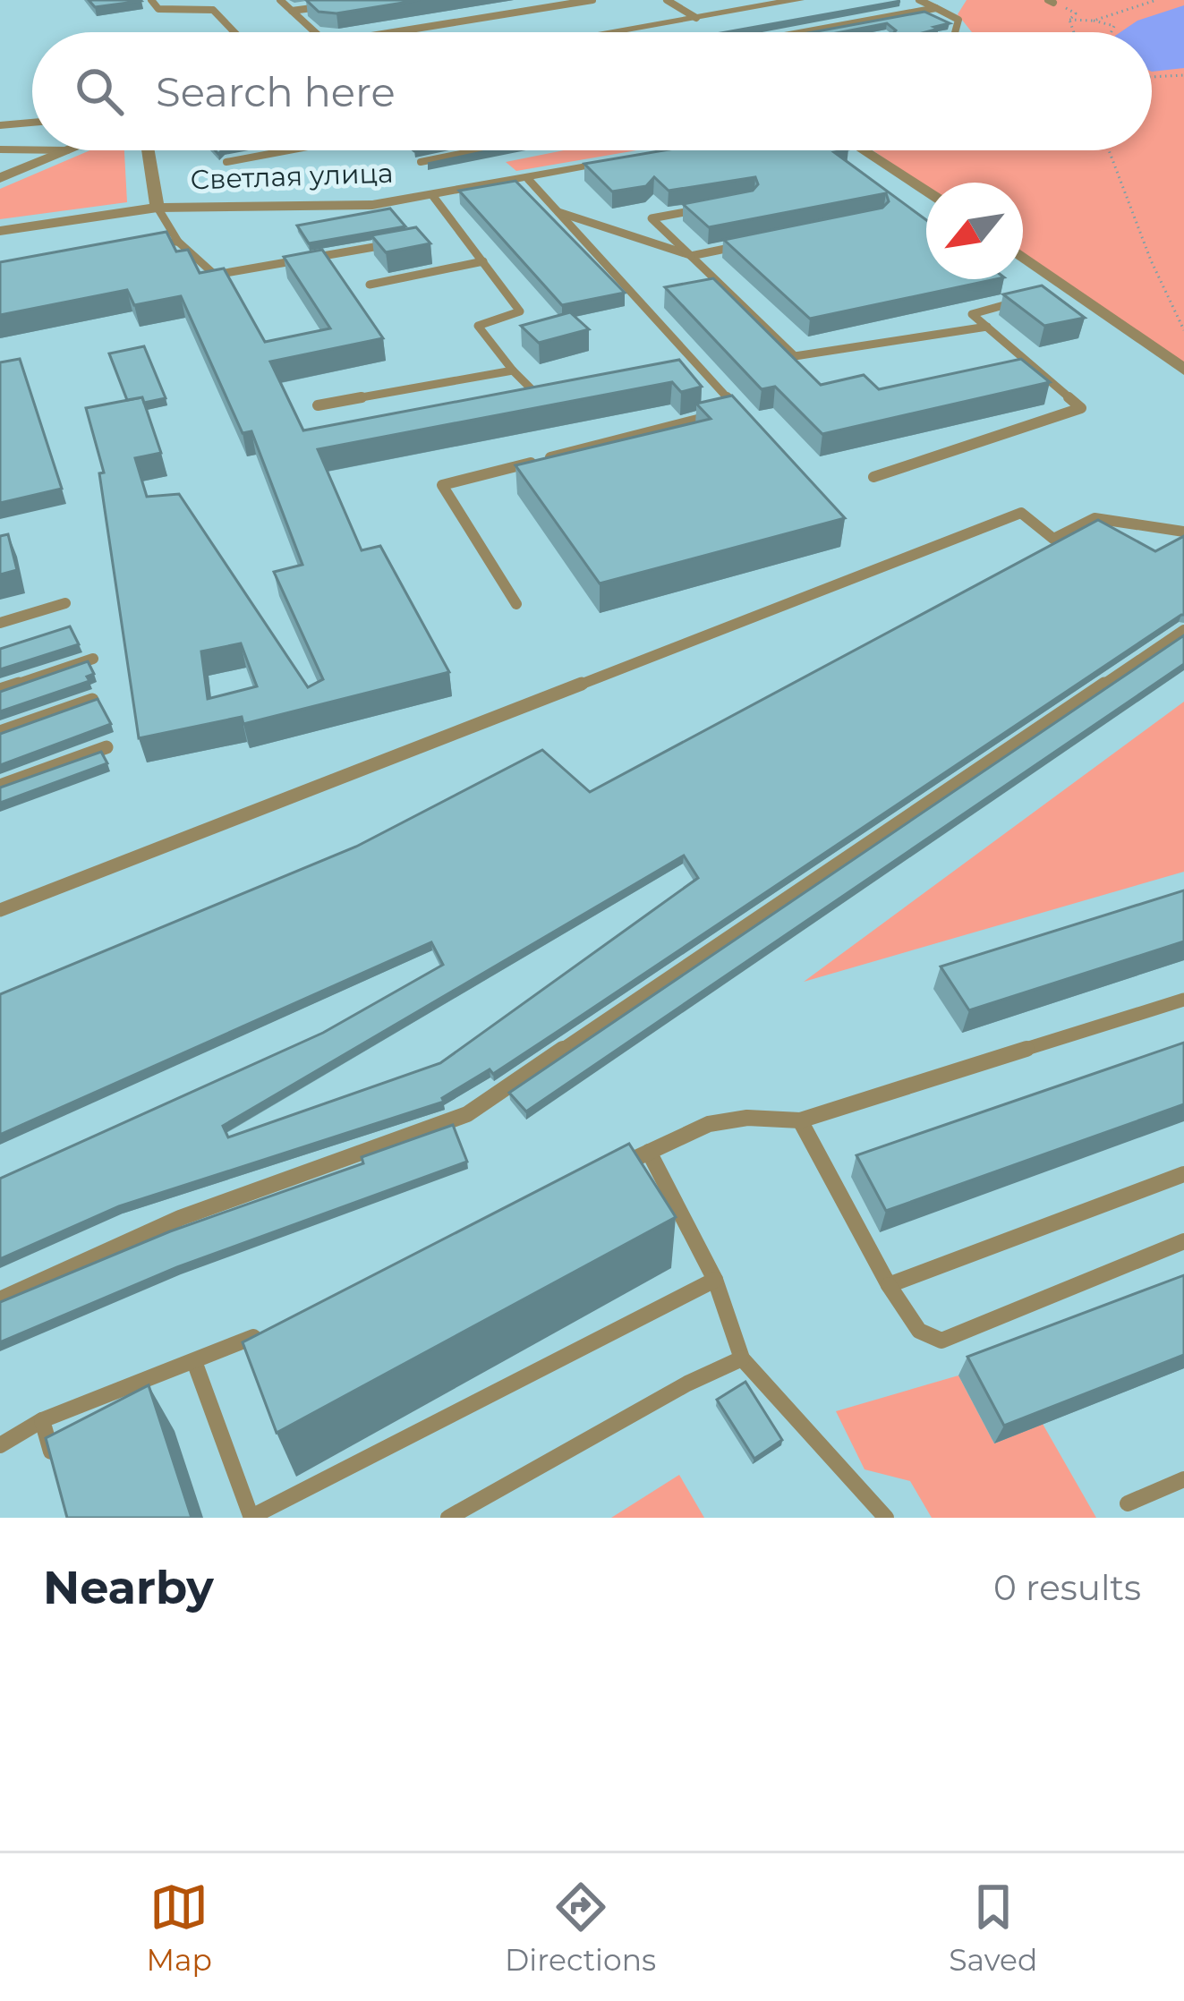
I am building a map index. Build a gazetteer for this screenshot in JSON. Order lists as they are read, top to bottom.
{
  "streets": {
    "street": ["Светлая улица"]
  },
  "north": "bottom left",
  "page": {
    "search": "Search here",
    "heading": ["Nearby", "0 results"],
    "nav": ["Map", "Directions", "Saved"]
  }
}
